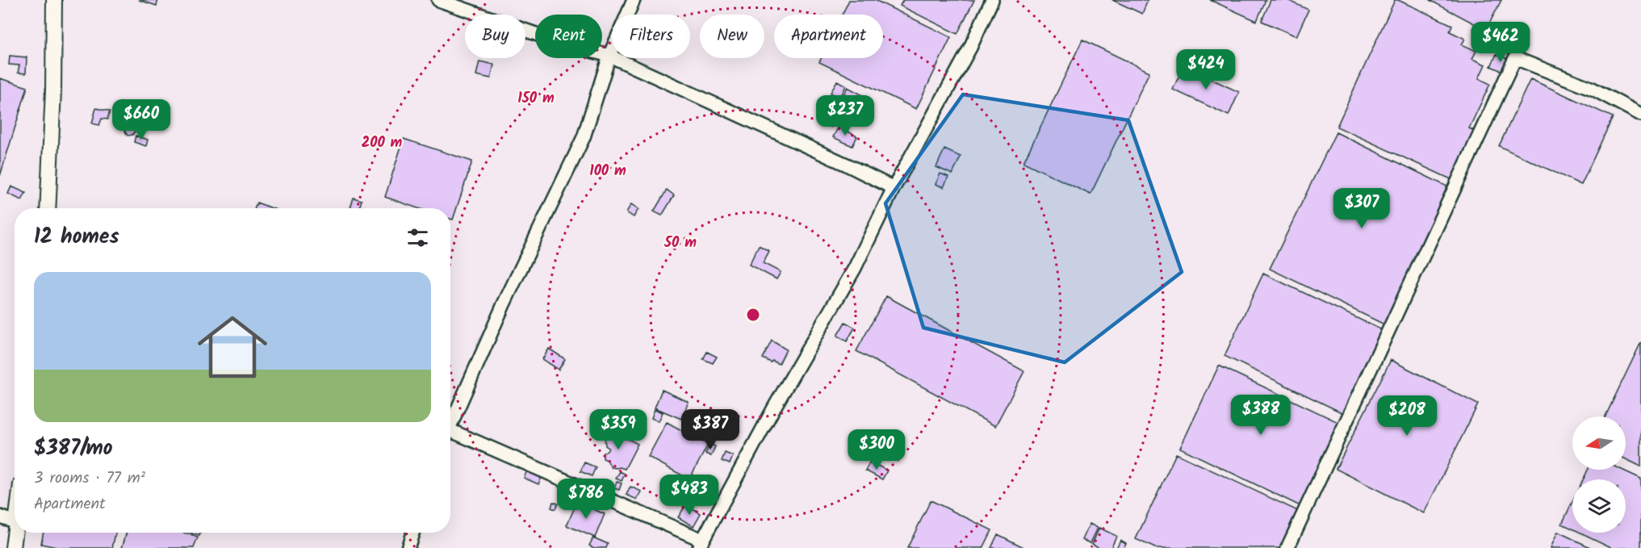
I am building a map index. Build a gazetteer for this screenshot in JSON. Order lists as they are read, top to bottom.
{
  "north": "left",
  "page": {
    "chip": [
      "Buy",
      "Rent",
      "Filters",
      "New",
      "Apartment"
    ],
    "price": [
      "$462",
      "$424",
      "$237",
      "$660",
      "$307",
      "$388",
      "$208",
      "$359",
      "$387",
      "$300",
      "$483",
      "$786"
    ],
    "heading": "12 homes",
    "list": [
      {
        "name": "$387/mo",
        "note": "3 rooms · 77 m² · Apartment"
      }
    ]
  },
  "rings": [
    "150 m",
    "200 m",
    "100 m",
    "50 m"
  ]
}
